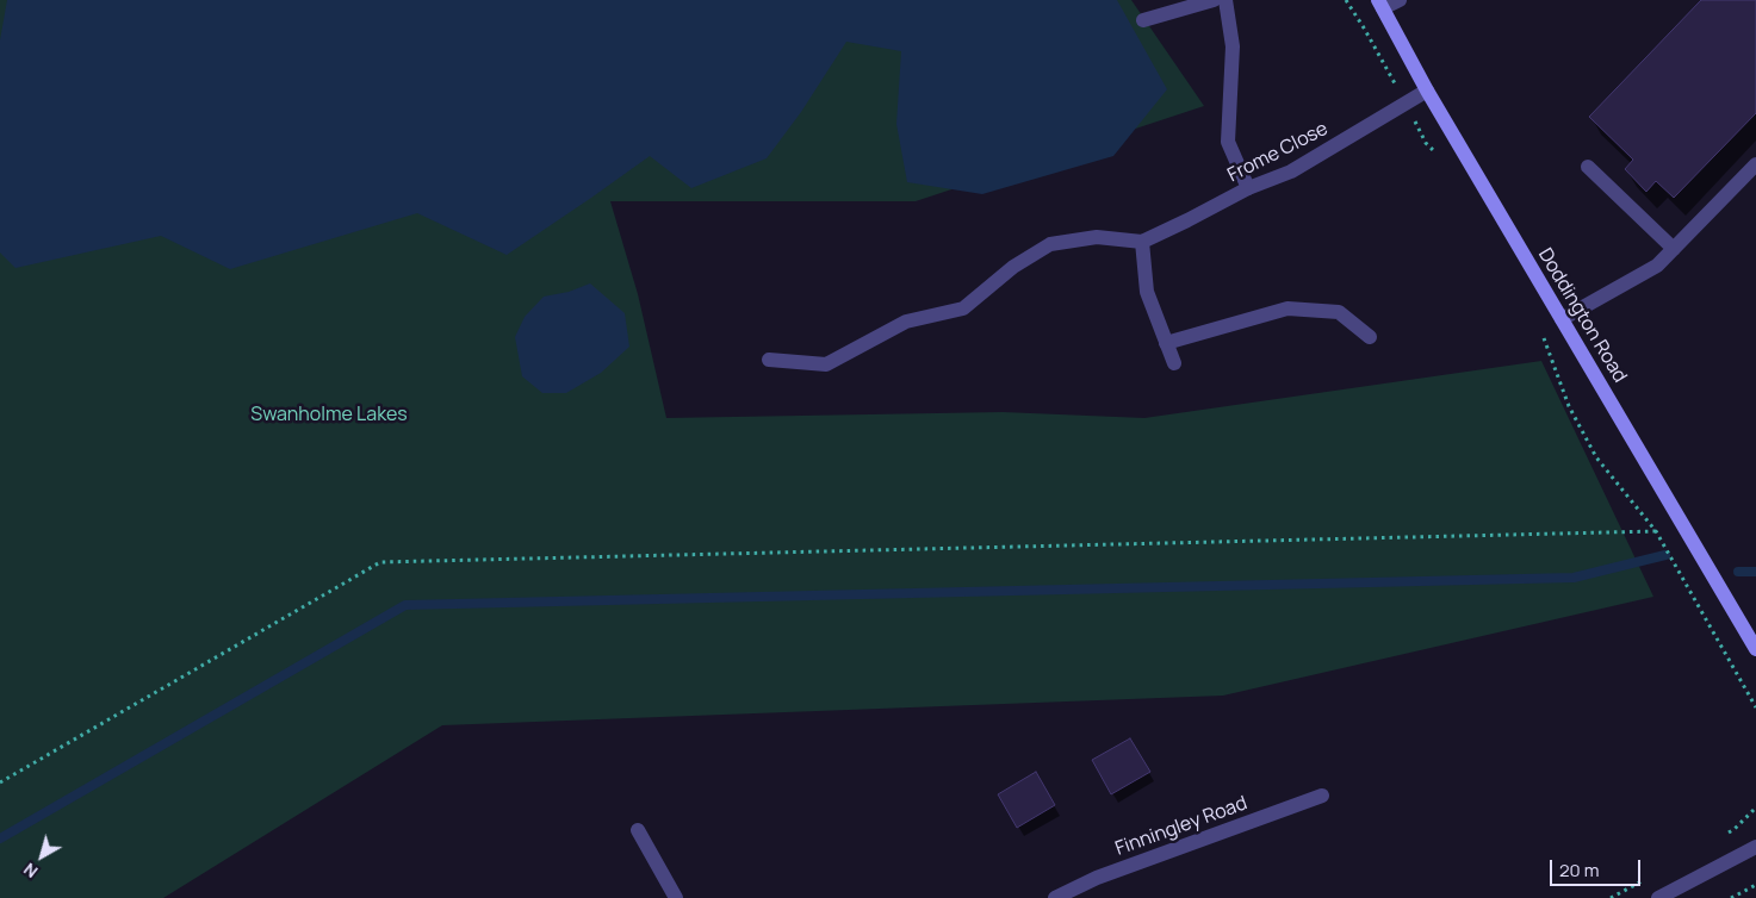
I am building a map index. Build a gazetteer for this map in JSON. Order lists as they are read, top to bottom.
{
  "streets": {
    "main road": ["Doddington Road"],
    "street": ["Frome Close", "Finningley Road"]
  },
  "crossings": [
    ["Frome Close", "Doddington Road"]
  ],
  "parks": ["Swanholme Lakes"],
  "scale_bar": "20 m",
  "north": "bottom left"
}
